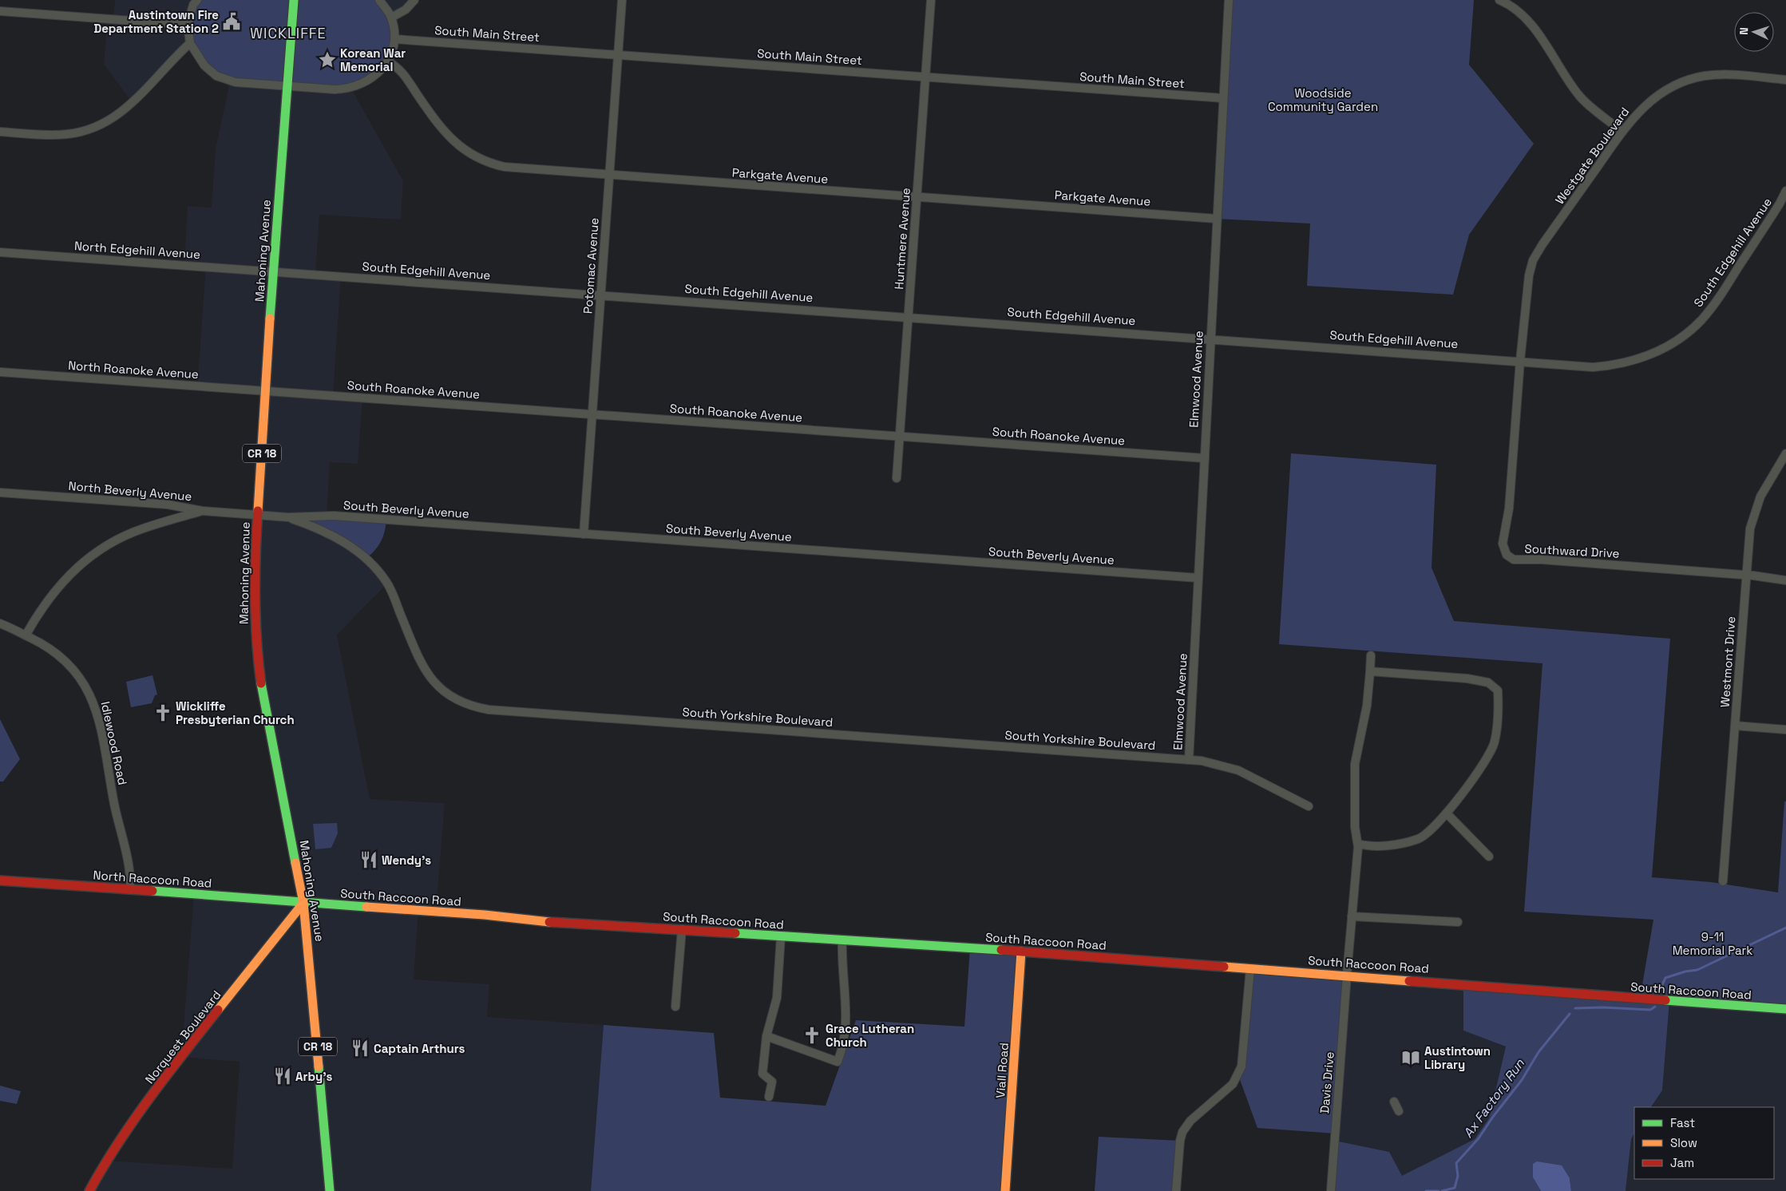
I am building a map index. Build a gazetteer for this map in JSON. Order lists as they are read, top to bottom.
{
  "streets": {
    "street": [
      "South Main Street",
      "Westgate Boulevard",
      "Parkgate Avenue",
      "Huntmere Avenue",
      "North Edgehill Avenue",
      "Mahoning Avenue",
      "South Edgehill Avenue",
      "Potomac Avenue",
      "North Roanoke Avenue",
      "Elmwood Avenue",
      "South Roanoke Avenue",
      "CR 18",
      "North Beverly Avenue",
      "South Beverly Avenue",
      "Southward Drive",
      "Westmont Drive",
      "South Yorkshire Boulevard",
      "Idlewood Road",
      "North Raccoon Road",
      "South Raccoon Road",
      "Norquest Boulevard",
      "Viall Road",
      "Davis Drive"
    ]
  },
  "crossings": [
    ["South Main Street", "Huntmere Avenue"],
    ["South Main Street", "Potomac Avenue"],
    ["South Main Street", "Elmwood Avenue"],
    ["Westgate Boulevard", "South Edgehill Avenue"],
    ["Westgate Boulevard", "Southward Drive"],
    ["Parkgate Avenue", "Huntmere Avenue"],
    ["Parkgate Avenue", "Potomac Avenue"],
    ["Parkgate Avenue", "Elmwood Avenue"],
    ["Huntmere Avenue", "South Edgehill Avenue"],
    ["Huntmere Avenue", "South Roanoke Avenue"],
    ["North Edgehill Avenue", "Mahoning Avenue"],
    ["North Edgehill Avenue", "South Edgehill Avenue"],
    ["Mahoning Avenue", "South Edgehill Avenue"],
    ["Mahoning Avenue", "North Roanoke Avenue"],
    ["Mahoning Avenue", "South Roanoke Avenue"],
    ["Mahoning Avenue", "North Beverly Avenue"],
    ["Mahoning Avenue", "South Beverly Avenue"],
    ["Mahoning Avenue", "North Raccoon Road"],
    ["Mahoning Avenue", "South Raccoon Road"],
    ["Mahoning Avenue", "Norquest Boulevard"],
    ["South Edgehill Avenue", "Potomac Avenue"],
    ["South Edgehill Avenue", "Elmwood Avenue"],
    ["South Edgehill Avenue", "Southward Drive"],
    ["Potomac Avenue", "South Roanoke Avenue"],
    ["Potomac Avenue", "South Beverly Avenue"],
    ["North Roanoke Avenue", "South Roanoke Avenue"],
    ["Elmwood Avenue", "South Roanoke Avenue"],
    ["Elmwood Avenue", "South Beverly Avenue"],
    ["Elmwood Avenue", "South Yorkshire Boulevard"],
    ["North Beverly Avenue", "South Beverly Avenue"],
    ["South Beverly Avenue", "South Yorkshire Boulevard"],
    ["Southward Drive", "Westmont Drive"],
    ["Idlewood Road", "North Raccoon Road"],
    ["North Raccoon Road", "South Raccoon Road"],
    ["North Raccoon Road", "Norquest Boulevard"],
    ["South Raccoon Road", "Norquest Boulevard"],
    ["South Raccoon Road", "Viall Road"],
    ["South Raccoon Road", "Davis Drive"]
  ],
  "districts": ["WICKLIFFE"],
  "water": ["Ax Factory Run"],
  "parks": ["Woodside Community Garden", "9-11 Memorial Park"],
  "places": {
    "public building": ["Austintown Fire Department Station 2"],
    "place": ["Korean War Memorial"],
    "church": ["Wickliffe Presbyterian Church", "Grace Lutheran Church"],
    "restaurant": ["Wendy's", "Captain Arthurs", "Arby's"],
    "library": ["Austintown Library"]
  },
  "legend": ["Fast", "Slow", "Jam"],
  "north": "left"
}
